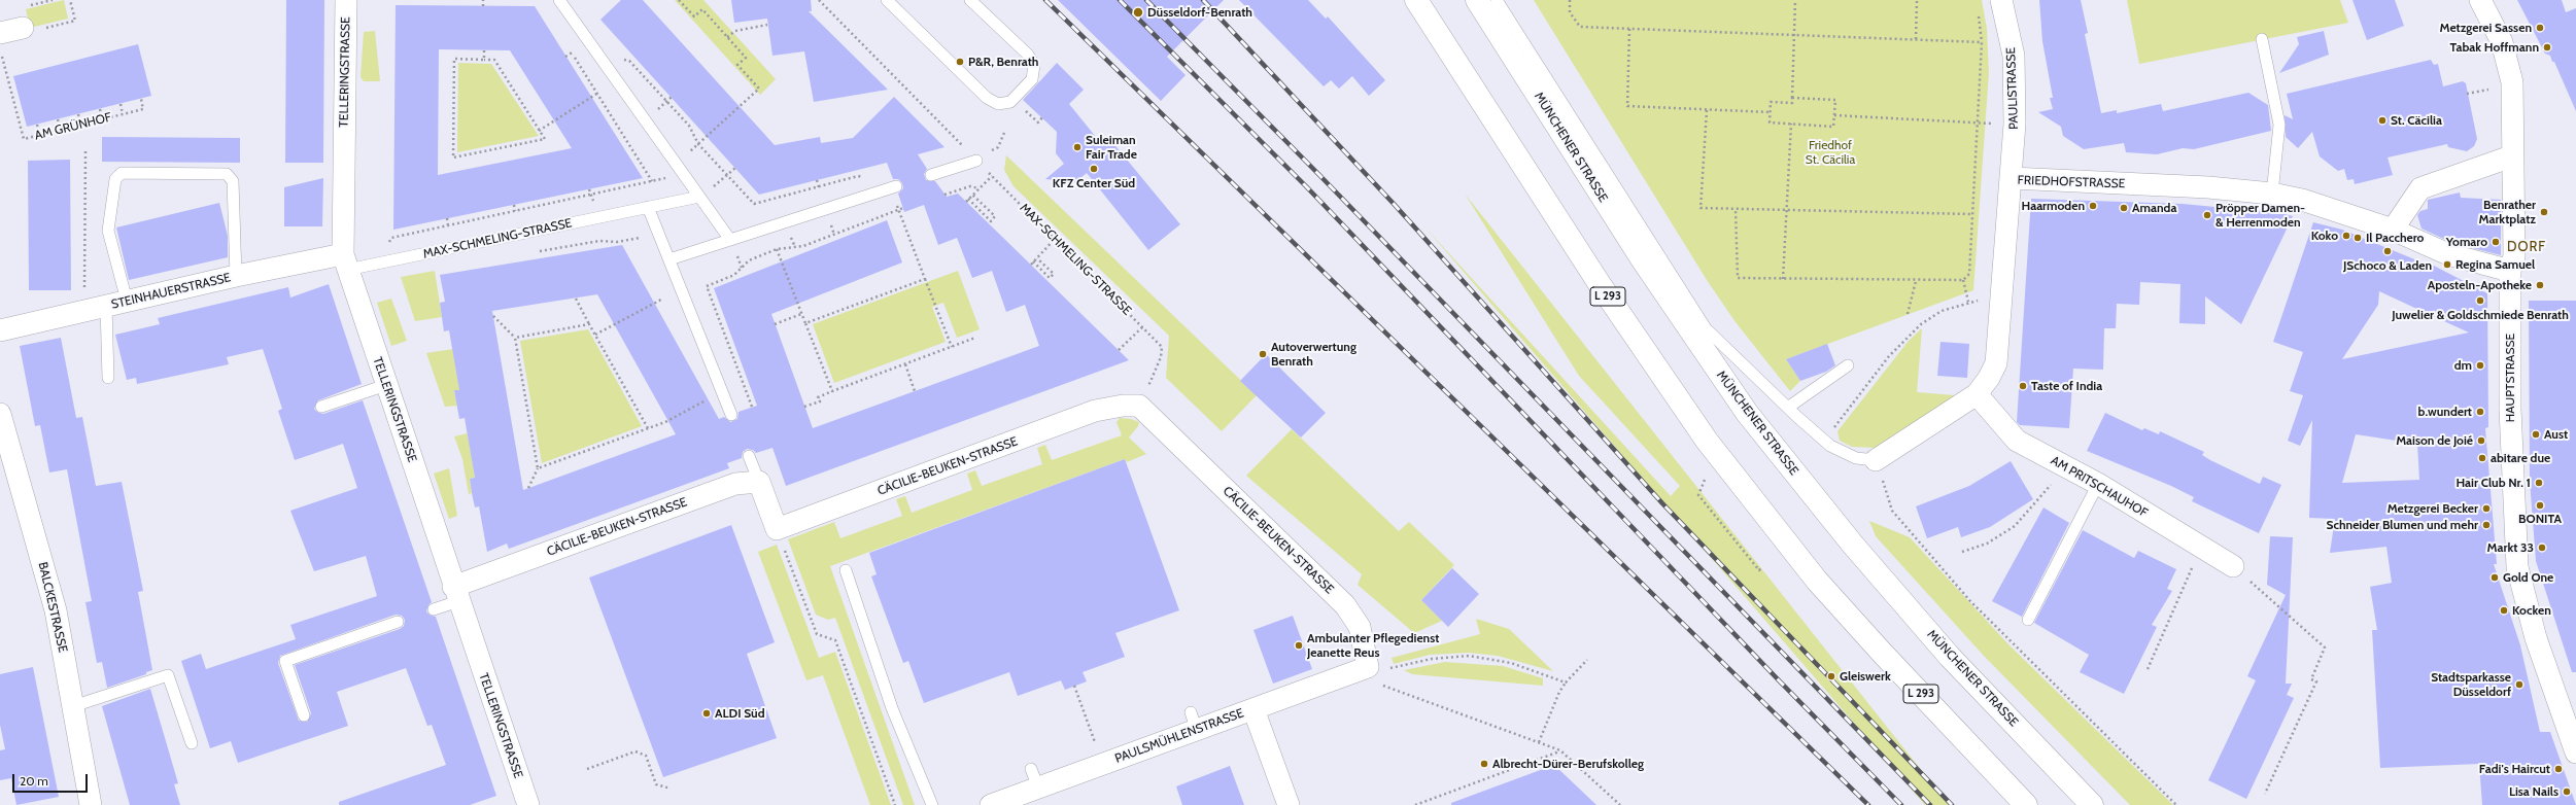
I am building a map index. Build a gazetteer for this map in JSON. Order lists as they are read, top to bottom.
{
  "streets": {
    "highway": ["MÜNCHENER STRASSE", "L 293"],
    "street": [
      "TELLERINGSTRASSE",
      "PAULISTRASSE",
      "FRIEDHOFSTRASSE",
      "STEINHAUERSTRASSE",
      "HAUPTSTRASSE",
      "CÄCILIE-BEUKEN-STRASSE",
      "AM PRITSCHAUHOF",
      "BALCKESTRASSE",
      "PAULSMÜHLENSTRASSE"
    ],
    "lane": ["MAX-SCHMELING-STRASSE"],
    "path": ["AM GRÜNHOF"]
  },
  "crossings": [
    ["TELLERINGSTRASSE", "MAX-SCHMELING-STRASSE"],
    ["TELLERINGSTRASSE", "STEINHAUERSTRASSE"],
    ["TELLERINGSTRASSE", "CÄCILIE-BEUKEN-STRASSE"],
    ["PAULISTRASSE", "FRIEDHOFSTRASSE"],
    ["FRIEDHOFSTRASSE", "HAUPTSTRASSE"],
    ["FRIEDHOFSTRASSE", "AM PRITSCHAUHOF"],
    ["MAX-SCHMELING-STRASSE", "STEINHAUERSTRASSE"],
    ["MAX-SCHMELING-STRASSE", "CÄCILIE-BEUKEN-STRASSE"],
    ["CÄCILIE-BEUKEN-STRASSE", "PAULSMÜHLENSTRASSE"]
  ],
  "districts": ["DORF"],
  "parks": ["Friedhof St. Cäcilia"],
  "places": [
    "Düsseldorf-Benrath",
    "Metzgerei Sassen",
    "Tabak Hoffmann",
    "P&R, Benrath",
    "St. Cäcilia",
    "Suleiman Fair Trade",
    "KFZ Center Süd",
    "Haarmoden",
    "Amanda",
    "Benrather Marktplatz",
    "Pröpper Damen- & Herrenmoden",
    "Koko",
    "Il Pacchero",
    "Yomaro",
    "JSchoco & Laden",
    "Regina Samuel",
    "Aposteln-Apotheke",
    "Juwelier & Goldschmiede Benrath",
    "Autoverwertung Benrath",
    "dm",
    "Taste of India",
    "b.wundert",
    "Aust",
    "Maison de Joié",
    "abitare due",
    "Hair Club Nr. 1",
    "BONITA",
    "Metzgerei Becker",
    "Schneider Blumen und mehr",
    "Markt 33",
    "Gold One",
    "Kocken",
    "Ambulanter Pflegedienst Jeanette Reus",
    "Gleiswerk",
    "Stadtsparkasse Düsseldorf",
    "ALDI Süd",
    "Albrecht-Dürer-Berufskolleg",
    "Fadi's Haircut",
    "Lisa Nails"
  ],
  "scale_bar": "20 m"
}
